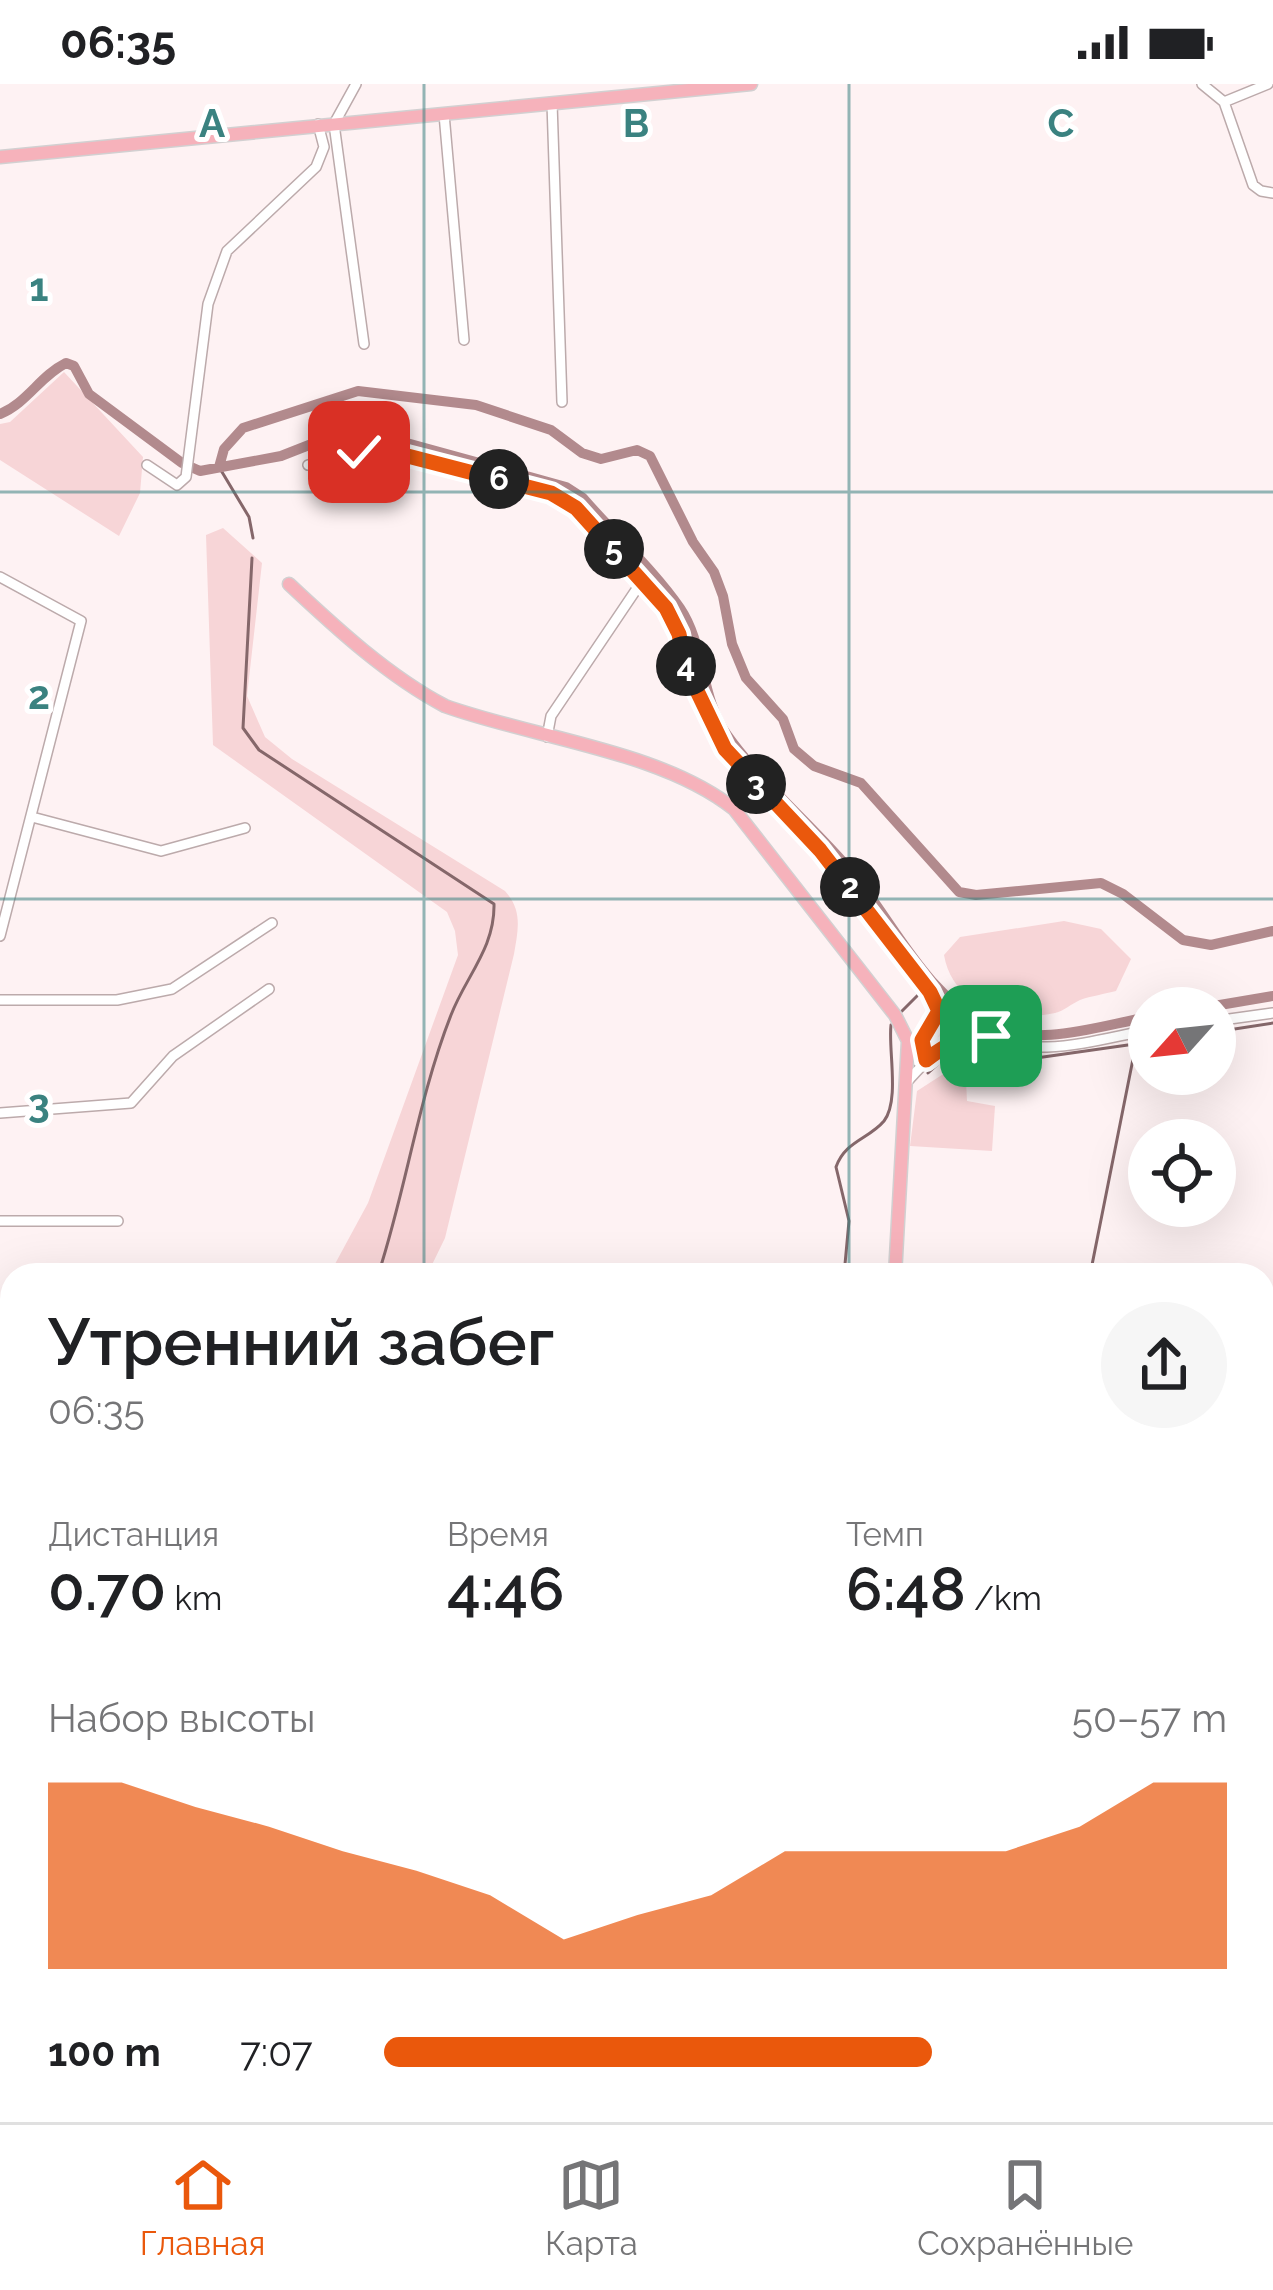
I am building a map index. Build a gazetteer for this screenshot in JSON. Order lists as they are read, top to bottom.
{
  "north": "bottom left",
  "page": {
    "status": "06:35",
    "pins": [
      "6",
      "5",
      "4",
      "3",
      "2"
    ],
    "heading": ["Утренний забег", "06:35"],
    "stats": [
      ["Дистанция", "0.70 km"],
      ["Время", "4:46"],
      ["Темп", "6:48 /km"]
    ],
    "chart": ["Набор высоты", "50–57 m"],
    "list": [
      {
        "name": "100 m",
        "note": "7:07"
      }
    ],
    "tabs": ["Главная", "Карта", "Сохранённые"]
  },
  "grid": {
    "columns": ["A", "B", "C"],
    "rows": ["1", "2", "3"]
  }
}
